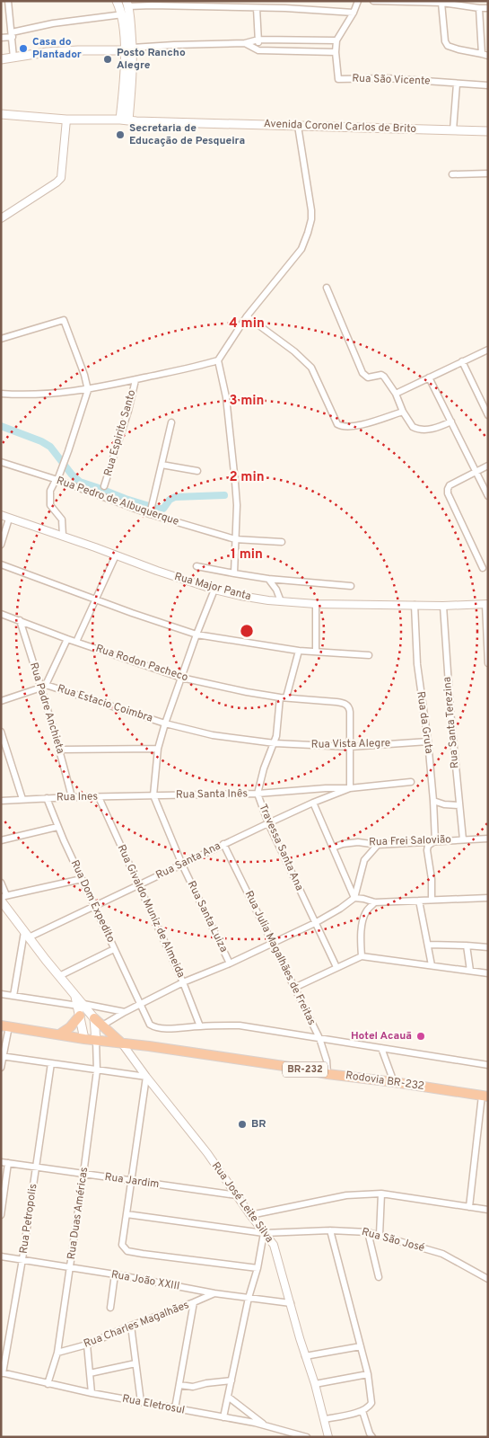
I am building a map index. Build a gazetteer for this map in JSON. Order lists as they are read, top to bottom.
{
  "streets": {
    "highway": ["BR-232", "Rodovia BR-232"],
    "main road": ["Avenida Coronel Carlos de Brito"],
    "street": [
      "Rua São Vicente",
      "Rua Espirito Santo",
      "Rua Pedro de Albuquerque",
      "Rua Major Panta",
      "Rua Rodon Pacheco",
      "Rua Estacio Coimbra",
      "Rua Padre Anchieta",
      "Rua da Gruta",
      "Rua Santa Terezina",
      "Rua Vista Alegre",
      "Rua Santa Inês",
      "Rua Ines",
      "Rua Frei Salovião",
      "Travessa Santa Ana",
      "Rua Santa Ana",
      "Rua Dom Expedito",
      "Rua Givaldo Muniz de Almeida",
      "Rua Santa Luiza",
      "Rua Julia Magalhães de Freitas",
      "Rua Jardim",
      "Rua José Leite Silva",
      "Rua Duas Américas",
      "Rua Petropolis",
      "Rua São José",
      "Rua João XXIII",
      "Rua Charles Magalhães",
      "Rua Eletrosul"
    ]
  },
  "crossings": [
    ["Rua Major Panta", "Rua da Gruta"],
    ["Rua Major Panta", "Rua Santa Terezina"],
    ["Rua Rodon Pacheco", "Rua Padre Anchieta"],
    ["Rua Rodon Pacheco", "Travessa Santa Ana"],
    ["Rua Estacio Coimbra", "Rua Padre Anchieta"],
    ["Rua Estacio Coimbra", "Rua Vista Alegre"],
    ["Rua Estacio Coimbra", "Travessa Santa Ana"],
    ["Rua Padre Anchieta", "Rua Ines"],
    ["Rua da Gruta", "Rua Vista Alegre"],
    ["Rua da Gruta", "Rua Frei Salovião"],
    ["Rua Santa Terezina", "Rua Frei Salovião"],
    ["Rua Vista Alegre", "Travessa Santa Ana"],
    ["Rua Santa Inês", "Rua Ines"],
    ["Rua Santa Inês", "Travessa Santa Ana"],
    ["Rua Santa Inês", "Rua Santa Ana"],
    ["Rua Santa Inês", "Rua Santa Luiza"],
    ["Rua Ines", "Rua Dom Expedito"],
    ["Rua Ines", "Rua Givaldo Muniz de Almeida"],
    ["Rua Ines", "Rua Santa Luiza"],
    ["Travessa Santa Ana", "Rua Santa Ana"],
    ["Rua Santa Ana", "Rua Dom Expedito"],
    ["Rua Santa Ana", "Rua Givaldo Muniz de Almeida"],
    ["Rua Santa Ana", "Rua Santa Luiza"],
    ["Rua Santa Ana", "Rua Julia Magalhães de Freitas"],
    ["Rua Dom Expedito", "Rua Givaldo Muniz de Almeida"],
    ["Rua Julia Magalhães de Freitas", "Rodovia BR-232"],
    ["BR-232", "Rodovia BR-232"],
    ["BR-232", "Rua José Leite Silva"],
    ["BR-232", "Rua Duas Américas"],
    ["Rodovia BR-232", "Rua José Leite Silva"],
    ["Rua Jardim", "Rua José Leite Silva"],
    ["Rua Jardim", "Rua Duas Américas"],
    ["Rua Jardim", "Rua Petropolis"],
    ["Rua José Leite Silva", "Rua São José"],
    ["Rua José Leite Silva", "Rua João XXIII"],
    ["Rua Duas Américas", "Rua João XXIII"],
    ["Rua Duas Américas", "Rua Charles Magalhães"],
    ["Rua Duas Américas", "Rua Eletrosul"],
    ["Rua Petropolis", "Rua João XXIII"],
    ["Rua Petropolis", "Rua Eletrosul"],
    ["Rua João XXIII", "Rua Charles Magalhães"]
  ],
  "places": [
    "Casa do Plantador",
    "Posto Rancho Alegre",
    "Secretaria de Educação de Pesqueira",
    "Hotel Acauã",
    "BR"
  ],
  "rings": [
    "4 min",
    "3 min",
    "2 min",
    "1 min"
  ]
}
